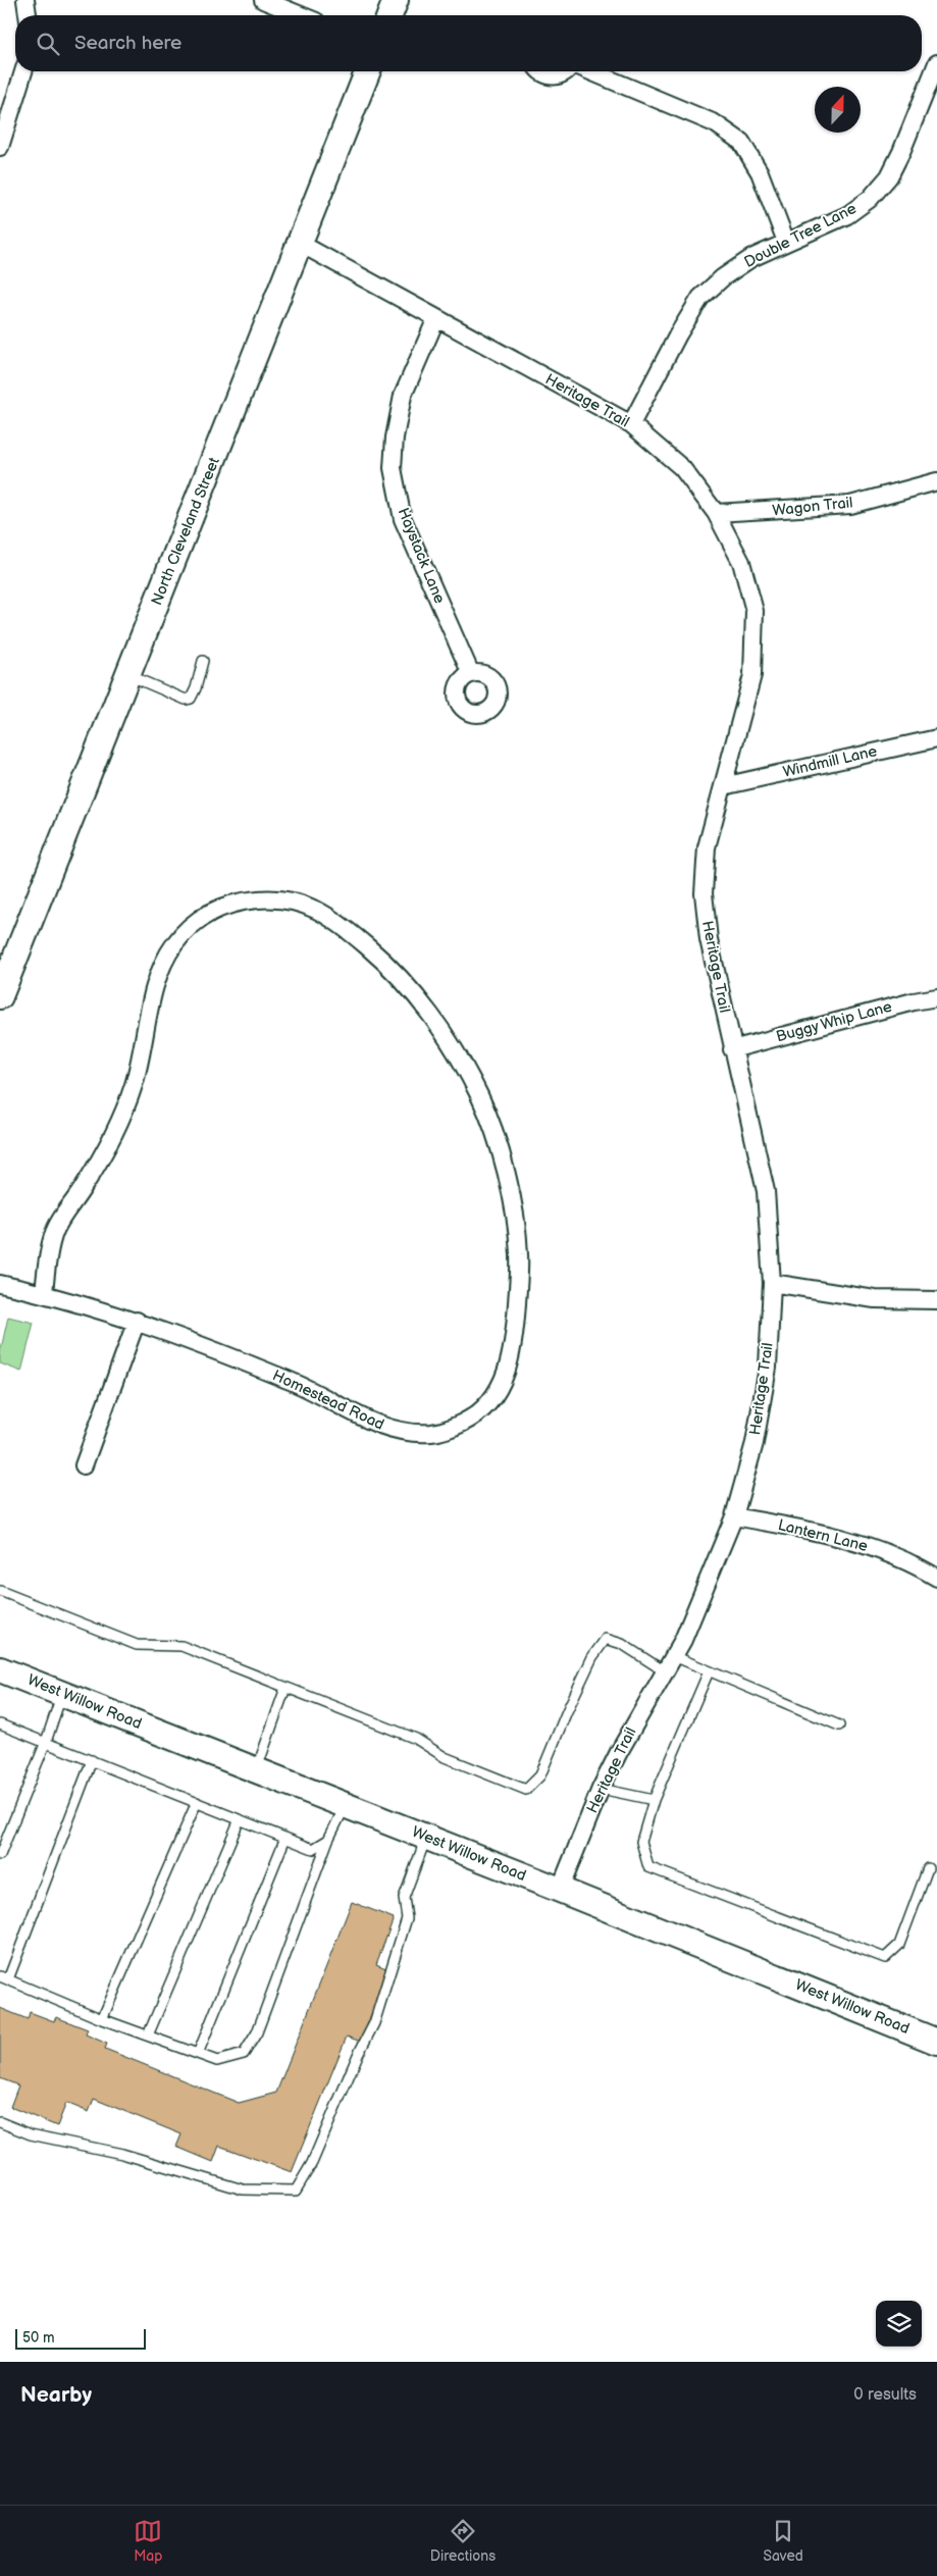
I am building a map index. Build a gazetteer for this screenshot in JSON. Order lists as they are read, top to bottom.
{
  "streets": {
    "street": [
      "Double Tree Lane",
      "Heritage Trail",
      "Wagon Trail",
      "North Cleveland Street",
      "Haystack Lane",
      "Windmill Lane",
      "Buggy Whip Lane",
      "Homestead Road",
      "Lantern Lane",
      "West Willow Road"
    ]
  },
  "crossings": [
    ["Double Tree Lane", "Heritage Trail"],
    ["Heritage Trail", "Wagon Trail"],
    ["Heritage Trail", "North Cleveland Street"],
    ["Heritage Trail", "Haystack Lane"],
    ["Heritage Trail", "Windmill Lane"],
    ["Heritage Trail", "Buggy Whip Lane"],
    ["Heritage Trail", "Lantern Lane"],
    ["Heritage Trail", "West Willow Road"]
  ],
  "scale_bar": "50 m",
  "north": "top",
  "page": {
    "search": "Search here",
    "scale": "50 m",
    "heading": ["Nearby", "0 results"],
    "nav": ["Map", "Directions", "Saved"]
  }
}
